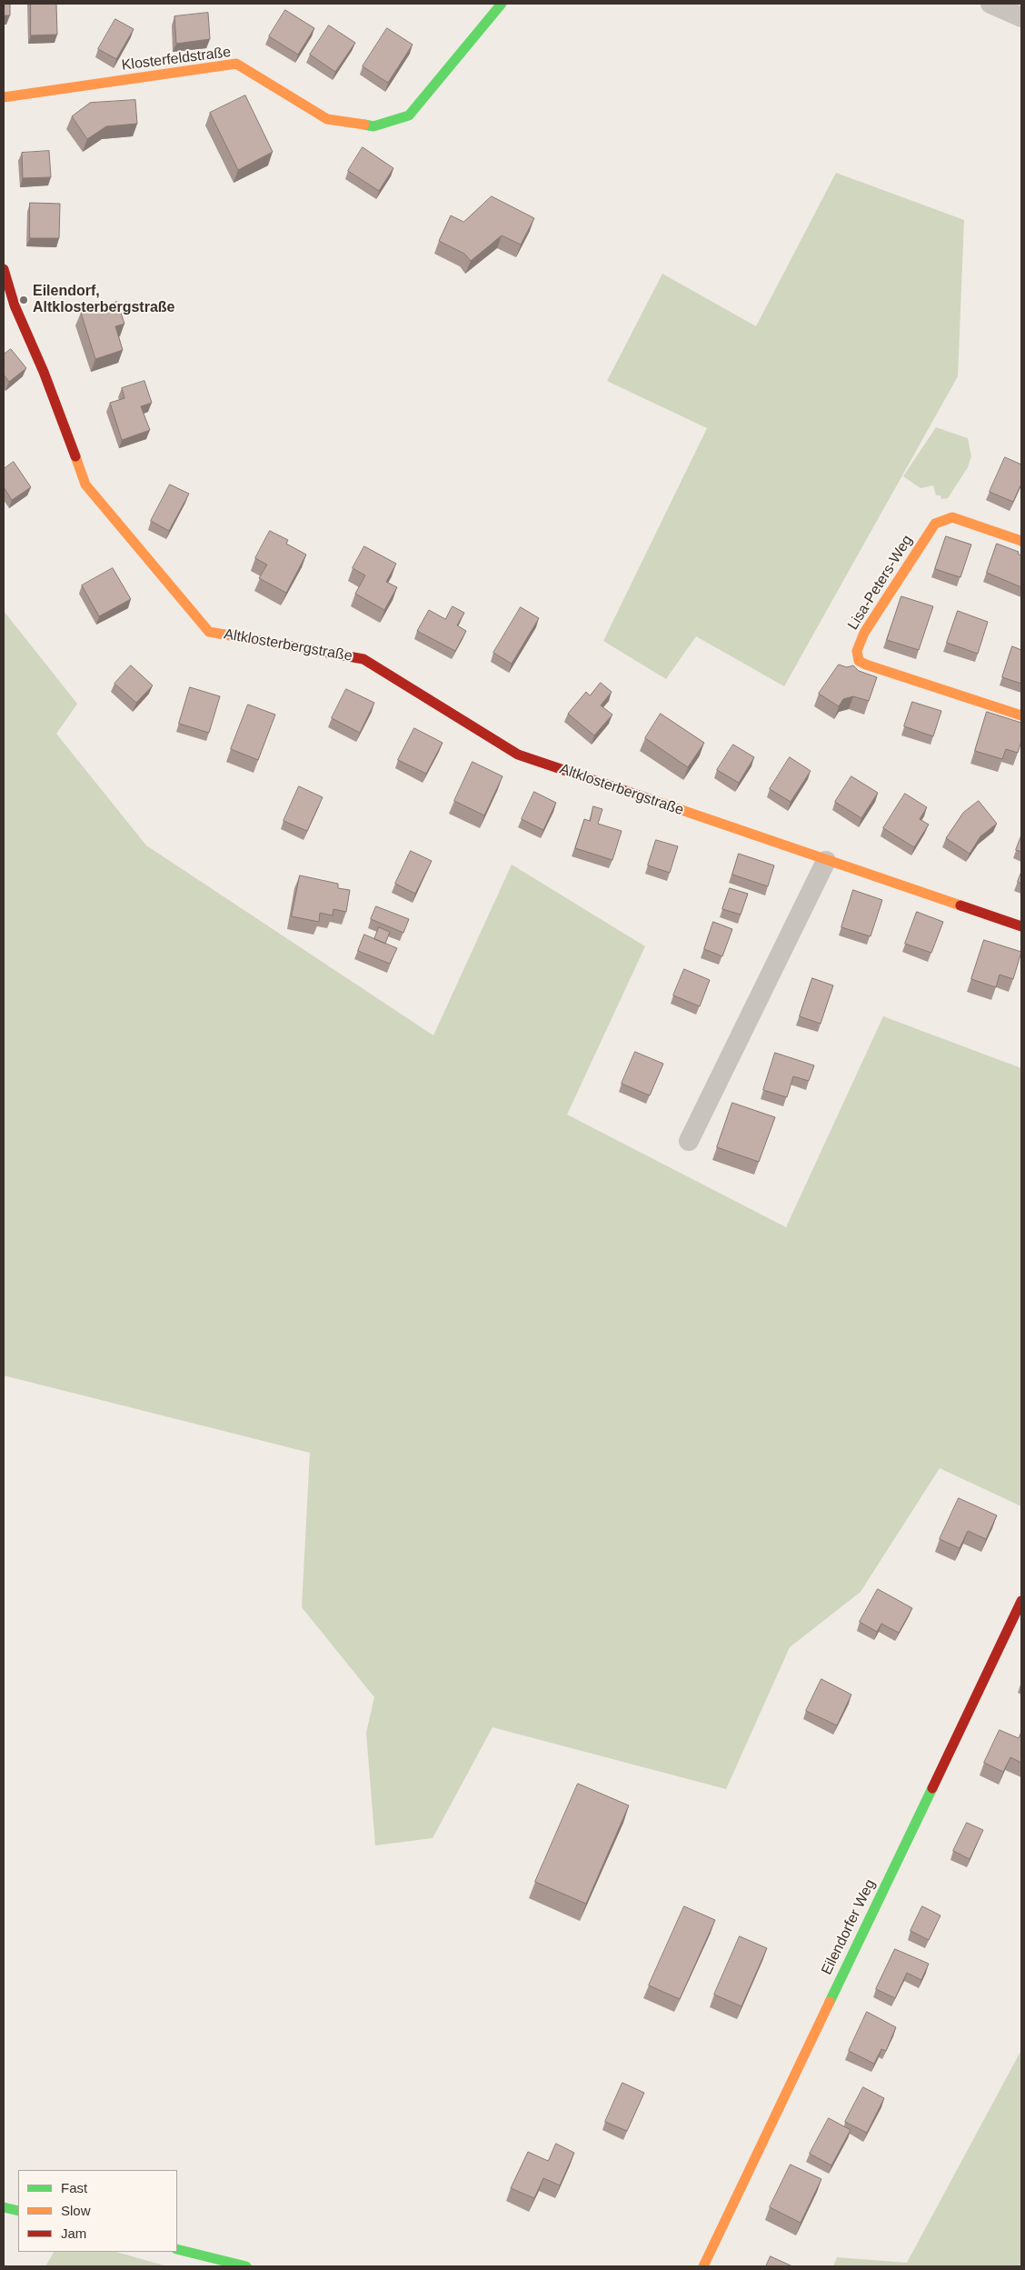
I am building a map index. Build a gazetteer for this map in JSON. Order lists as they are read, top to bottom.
{
  "streets": {
    "street": [
      "Klosterfeldstraße",
      "Lisa-Peters-Weg",
      "Altklosterbergstraße",
      "Eilendorfer Weg"
    ]
  },
  "places": ["Eilendorf, Altklosterbergstraße"],
  "legend": ["Fast", "Slow", "Jam"]
}
